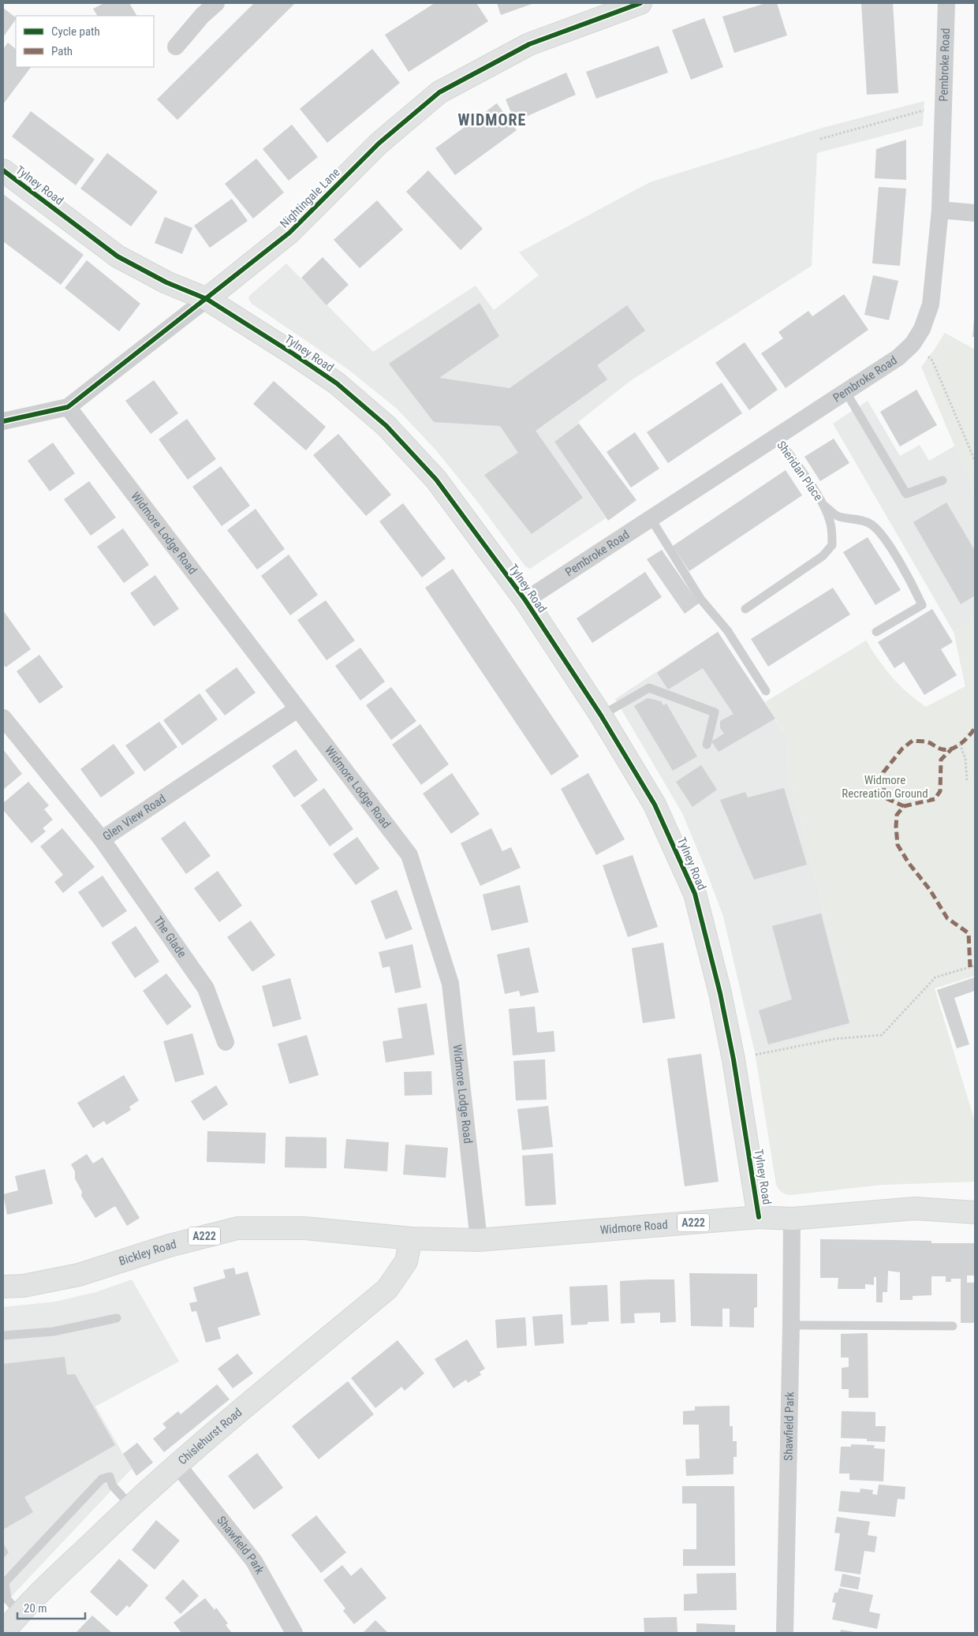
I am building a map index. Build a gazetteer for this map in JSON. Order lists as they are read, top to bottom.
{
  "streets": {
    "street": [
      "Pembroke Road",
      "Tylney Road",
      "Nightingale Lane",
      "Widmore Lodge Road",
      "Glen View Road",
      "The Glade",
      "A222",
      "Widmore Road",
      "Bickley Road",
      "Shawfield Park",
      "Chislehurst Road"
    ],
    "lane": ["Sheridan Place"]
  },
  "crossings": [
    ["Pembroke Road", "Tylney Road"],
    ["Pembroke Road", "Sheridan Place"],
    ["Tylney Road", "Nightingale Lane"],
    ["Tylney Road", "Widmore Road"],
    ["Nightingale Lane", "Widmore Lodge Road"],
    ["Widmore Lodge Road", "Glen View Road"],
    ["Widmore Lodge Road", "Widmore Road"],
    ["Glen View Road", "The Glade"],
    ["Widmore Road", "Bickley Road"],
    ["Widmore Road", "Shawfield Park"],
    ["Widmore Road", "Chislehurst Road"],
    ["Bickley Road", "Chislehurst Road"],
    ["Shawfield Park", "Chislehurst Road"]
  ],
  "districts": ["WIDMORE"],
  "parks": ["Widmore Recreation Ground"],
  "legend": ["Cycle path", "Path"],
  "scale_bar": "20 m"
}
